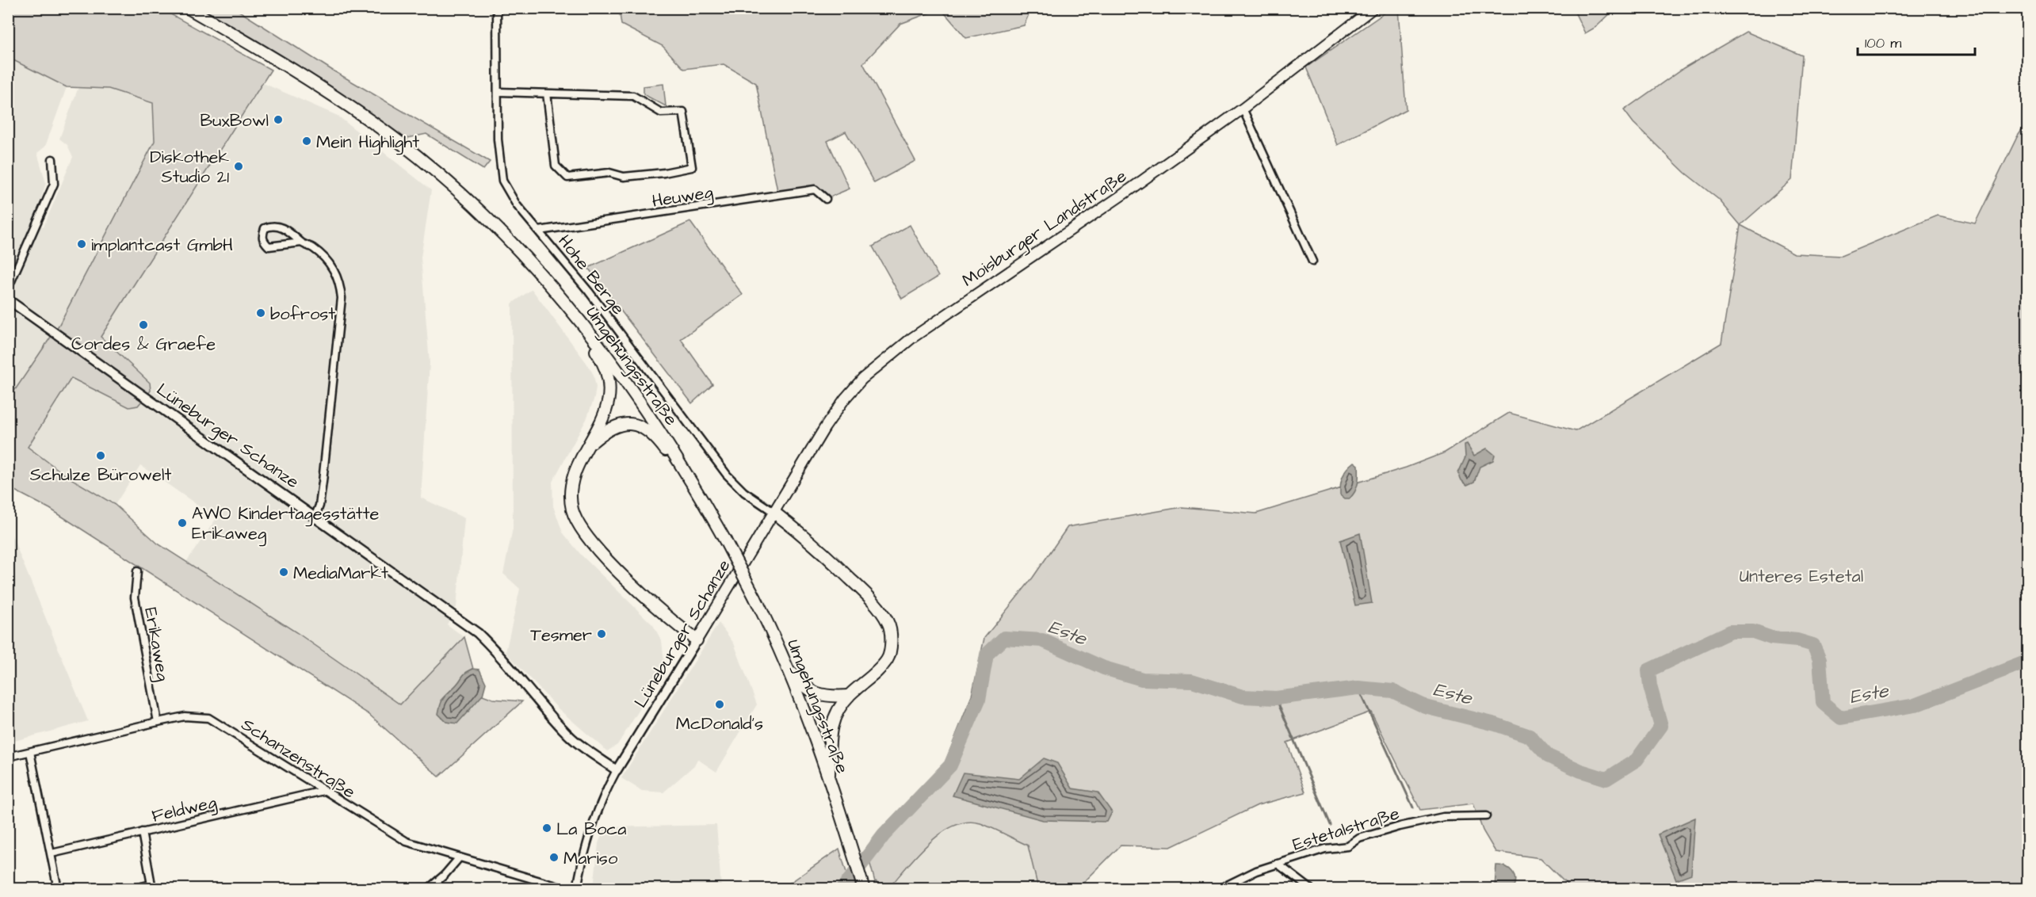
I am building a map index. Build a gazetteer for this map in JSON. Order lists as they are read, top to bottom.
{
  "streets": {
    "main road": ["Moisburger Landstraße", "Umgehungsstraße", "Lüneburger Schanze"],
    "street": [
      "Heuweg",
      "Hohe Berge",
      "Erikaweg",
      "Schanzenstraße",
      "Feldweg",
      "Estetalstraße"
    ]
  },
  "crossings": [
    ["Heuweg", "Hohe Berge"],
    ["Moisburger Landstraße", "Hohe Berge"],
    ["Moisburger Landstraße", "Lüneburger Schanze"],
    ["Hohe Berge", "Lüneburger Schanze"],
    ["Erikaweg", "Schanzenstraße"],
    ["Schanzenstraße", "Feldweg"]
  ],
  "water": ["Este"],
  "parks": ["Unteres Estetal"],
  "places": [
    "BuxBowl",
    "Mein Highlight",
    "Diskothek Studio 21",
    "implantcast GmbH",
    "bofrost",
    "Cordes & Graefe",
    "Schulze Bürowelt",
    "AWO Kindertagesstätte Erikaweg",
    "MediaMarkt",
    "Tesmer",
    "McDonald's",
    "La Boca",
    "Mariso"
  ],
  "scale_bar": "100 m"
}
